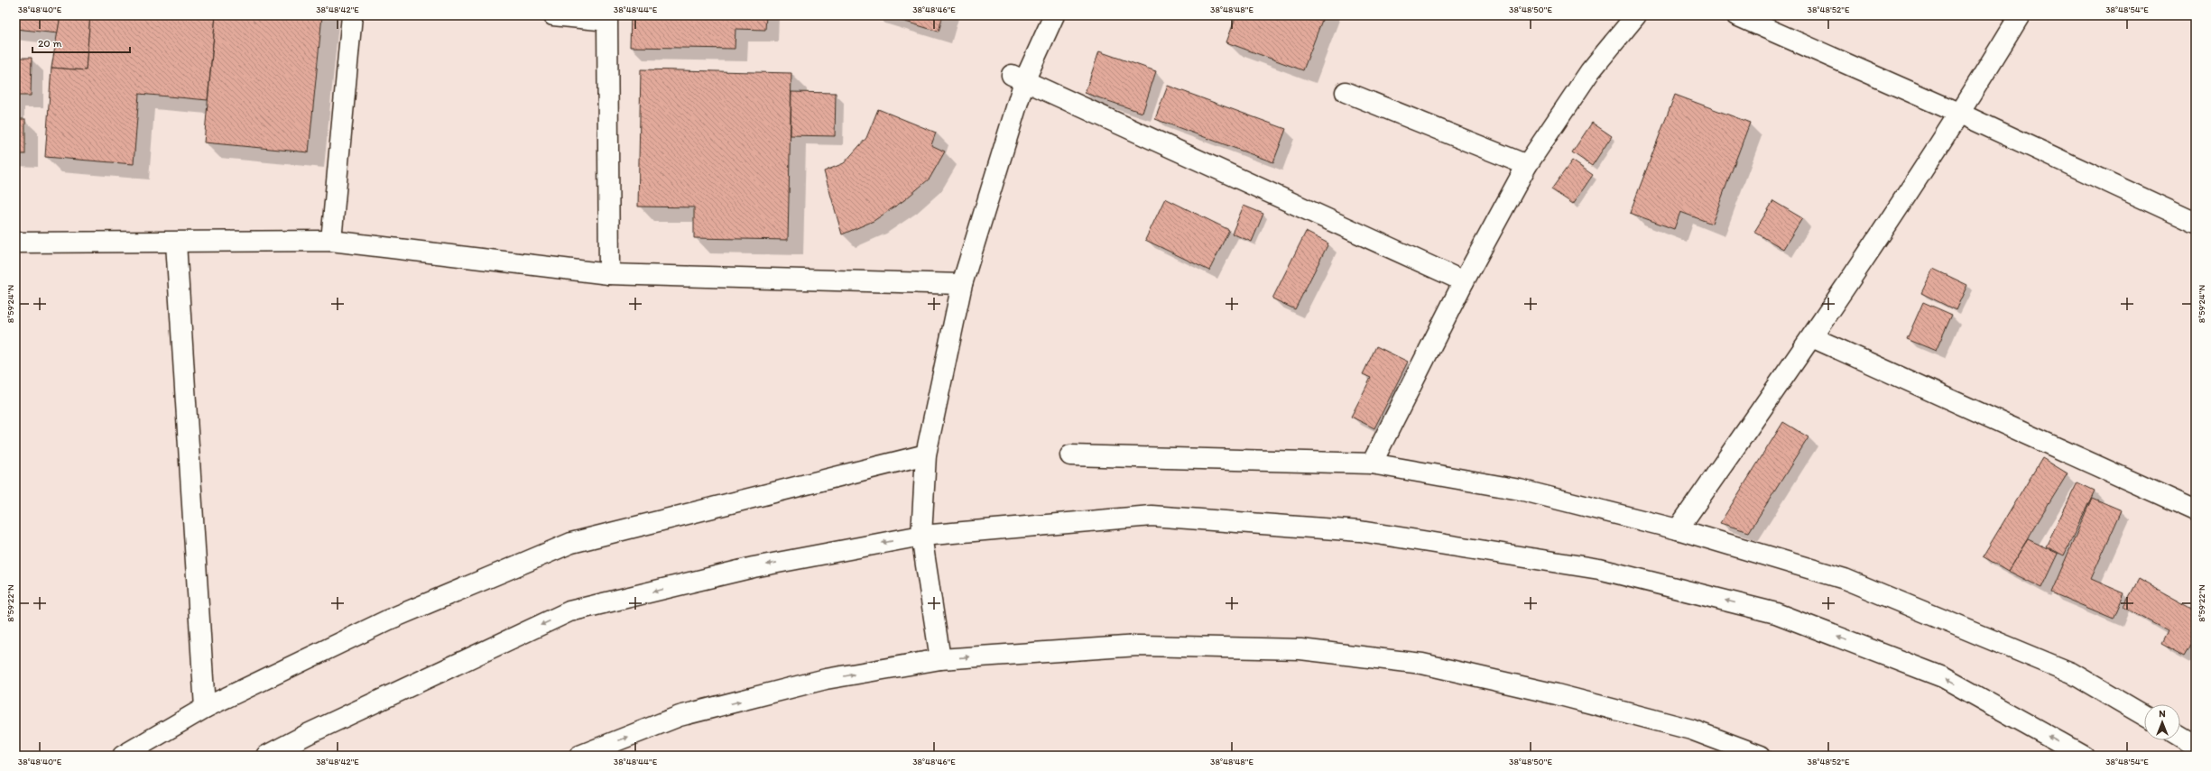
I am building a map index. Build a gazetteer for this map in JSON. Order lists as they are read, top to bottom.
{
  "scale_bar": "20 m",
  "north": "top",
  "coordinates": [
    "38°48'40\"E",
    "38°48'42\"E",
    "38°48'44\"E",
    "38°48'46\"E",
    "38°48'48\"E",
    "38°48'50\"E",
    "38°48'52\"E",
    "38°48'54\"E",
    "8°59'24\"N",
    "8°59'22\"N"
  ]
}
